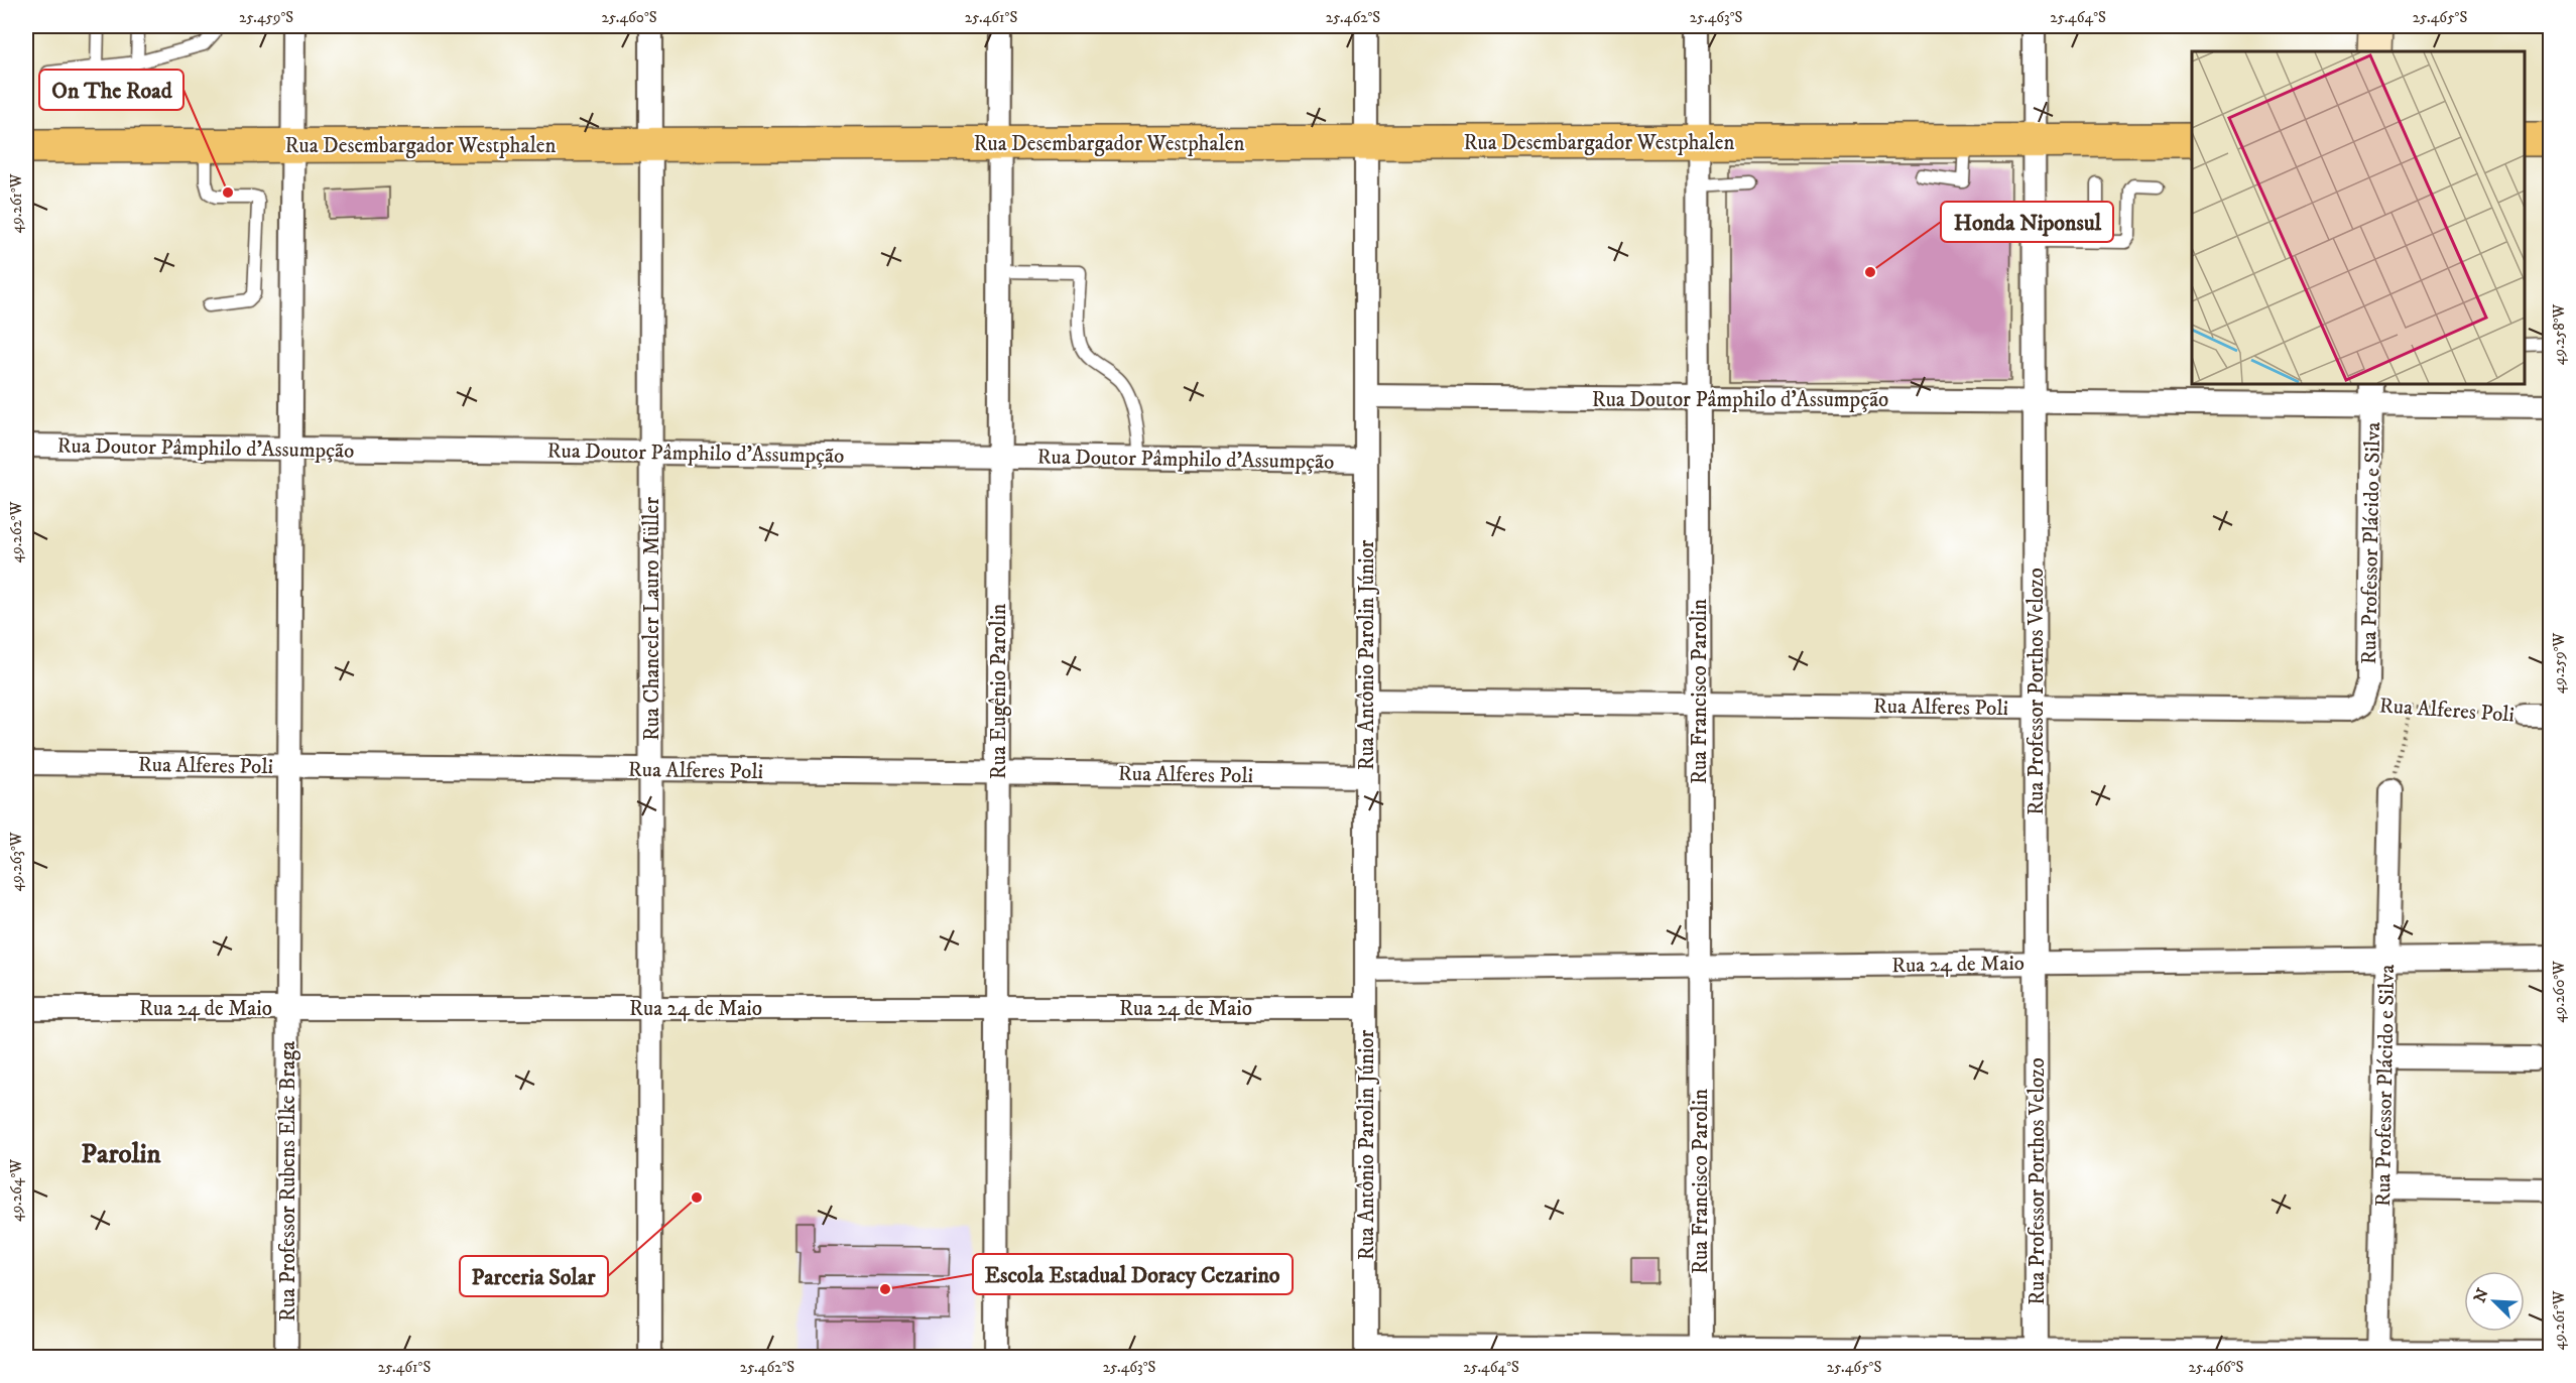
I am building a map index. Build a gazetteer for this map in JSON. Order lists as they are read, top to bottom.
{
  "streets": {
    "main road": ["Rua Desembargador Westphalen"],
    "street": [
      "Rua Doutor Pâmphilo d'Assumpção",
      "Rua Professor Plácido e Silva",
      "Rua Chanceler Lauro Müller",
      "Rua Antônio Parolin Júnior",
      "Rua Eugênio Parolin",
      "Rua Francisco Parolin",
      "Rua Professor Porthos Velozo",
      "Rua Alferes Poli",
      "Rua 24 de Maio",
      "Rua Professor Rubens Elke Braga"
    ]
  },
  "crossings": [
    ["Rua Desembargador Westphalen", "Rua Chanceler Lauro Müller"],
    ["Rua Desembargador Westphalen", "Rua Antônio Parolin Júnior"],
    ["Rua Desembargador Westphalen", "Rua Eugênio Parolin"],
    ["Rua Desembargador Westphalen", "Rua Francisco Parolin"],
    ["Rua Desembargador Westphalen", "Rua Professor Porthos Velozo"],
    ["Rua Desembargador Westphalen", "Rua Professor Rubens Elke Braga"],
    ["Rua Doutor Pâmphilo d'Assumpção", "Rua Professor Plácido e Silva"],
    ["Rua Doutor Pâmphilo d'Assumpção", "Rua Chanceler Lauro Müller"],
    ["Rua Doutor Pâmphilo d'Assumpção", "Rua Antônio Parolin Júnior"],
    ["Rua Doutor Pâmphilo d'Assumpção", "Rua Eugênio Parolin"],
    ["Rua Doutor Pâmphilo d'Assumpção", "Rua Francisco Parolin"],
    ["Rua Doutor Pâmphilo d'Assumpção", "Rua Professor Porthos Velozo"],
    ["Rua Doutor Pâmphilo d'Assumpção", "Rua Professor Rubens Elke Braga"],
    ["Rua Professor Plácido e Silva", "Rua Alferes Poli"],
    ["Rua Professor Plácido e Silva", "Rua 24 de Maio"],
    ["Rua Chanceler Lauro Müller", "Rua Alferes Poli"],
    ["Rua Chanceler Lauro Müller", "Rua 24 de Maio"],
    ["Rua Antônio Parolin Júnior", "Rua Alferes Poli"],
    ["Rua Antônio Parolin Júnior", "Rua 24 de Maio"],
    ["Rua Eugênio Parolin", "Rua Alferes Poli"],
    ["Rua Eugênio Parolin", "Rua 24 de Maio"],
    ["Rua Francisco Parolin", "Rua Alferes Poli"],
    ["Rua Francisco Parolin", "Rua 24 de Maio"],
    ["Rua Professor Porthos Velozo", "Rua Alferes Poli"],
    ["Rua Professor Porthos Velozo", "Rua 24 de Maio"],
    ["Rua Alferes Poli", "Rua Professor Rubens Elke Braga"],
    ["Rua 24 de Maio", "Rua Professor Rubens Elke Braga"]
  ],
  "districts": ["Parolin"],
  "places": [
    "On The Road",
    "Honda Niponsul",
    "Parceria Solar",
    "Escola Estadual Doracy Cezarino"
  ],
  "north": "top left",
  "coordinates": [
    "25.459°S",
    "25.460°S",
    "25.461°S",
    "25.462°S",
    "25.463°S",
    "25.464°S",
    "25.465°S",
    "49.261°W",
    "49.258°W",
    "49.262°W",
    "49.259°W",
    "49.263°W",
    "49.260°W",
    "49.264°W",
    "25.466°S"
  ]
}
